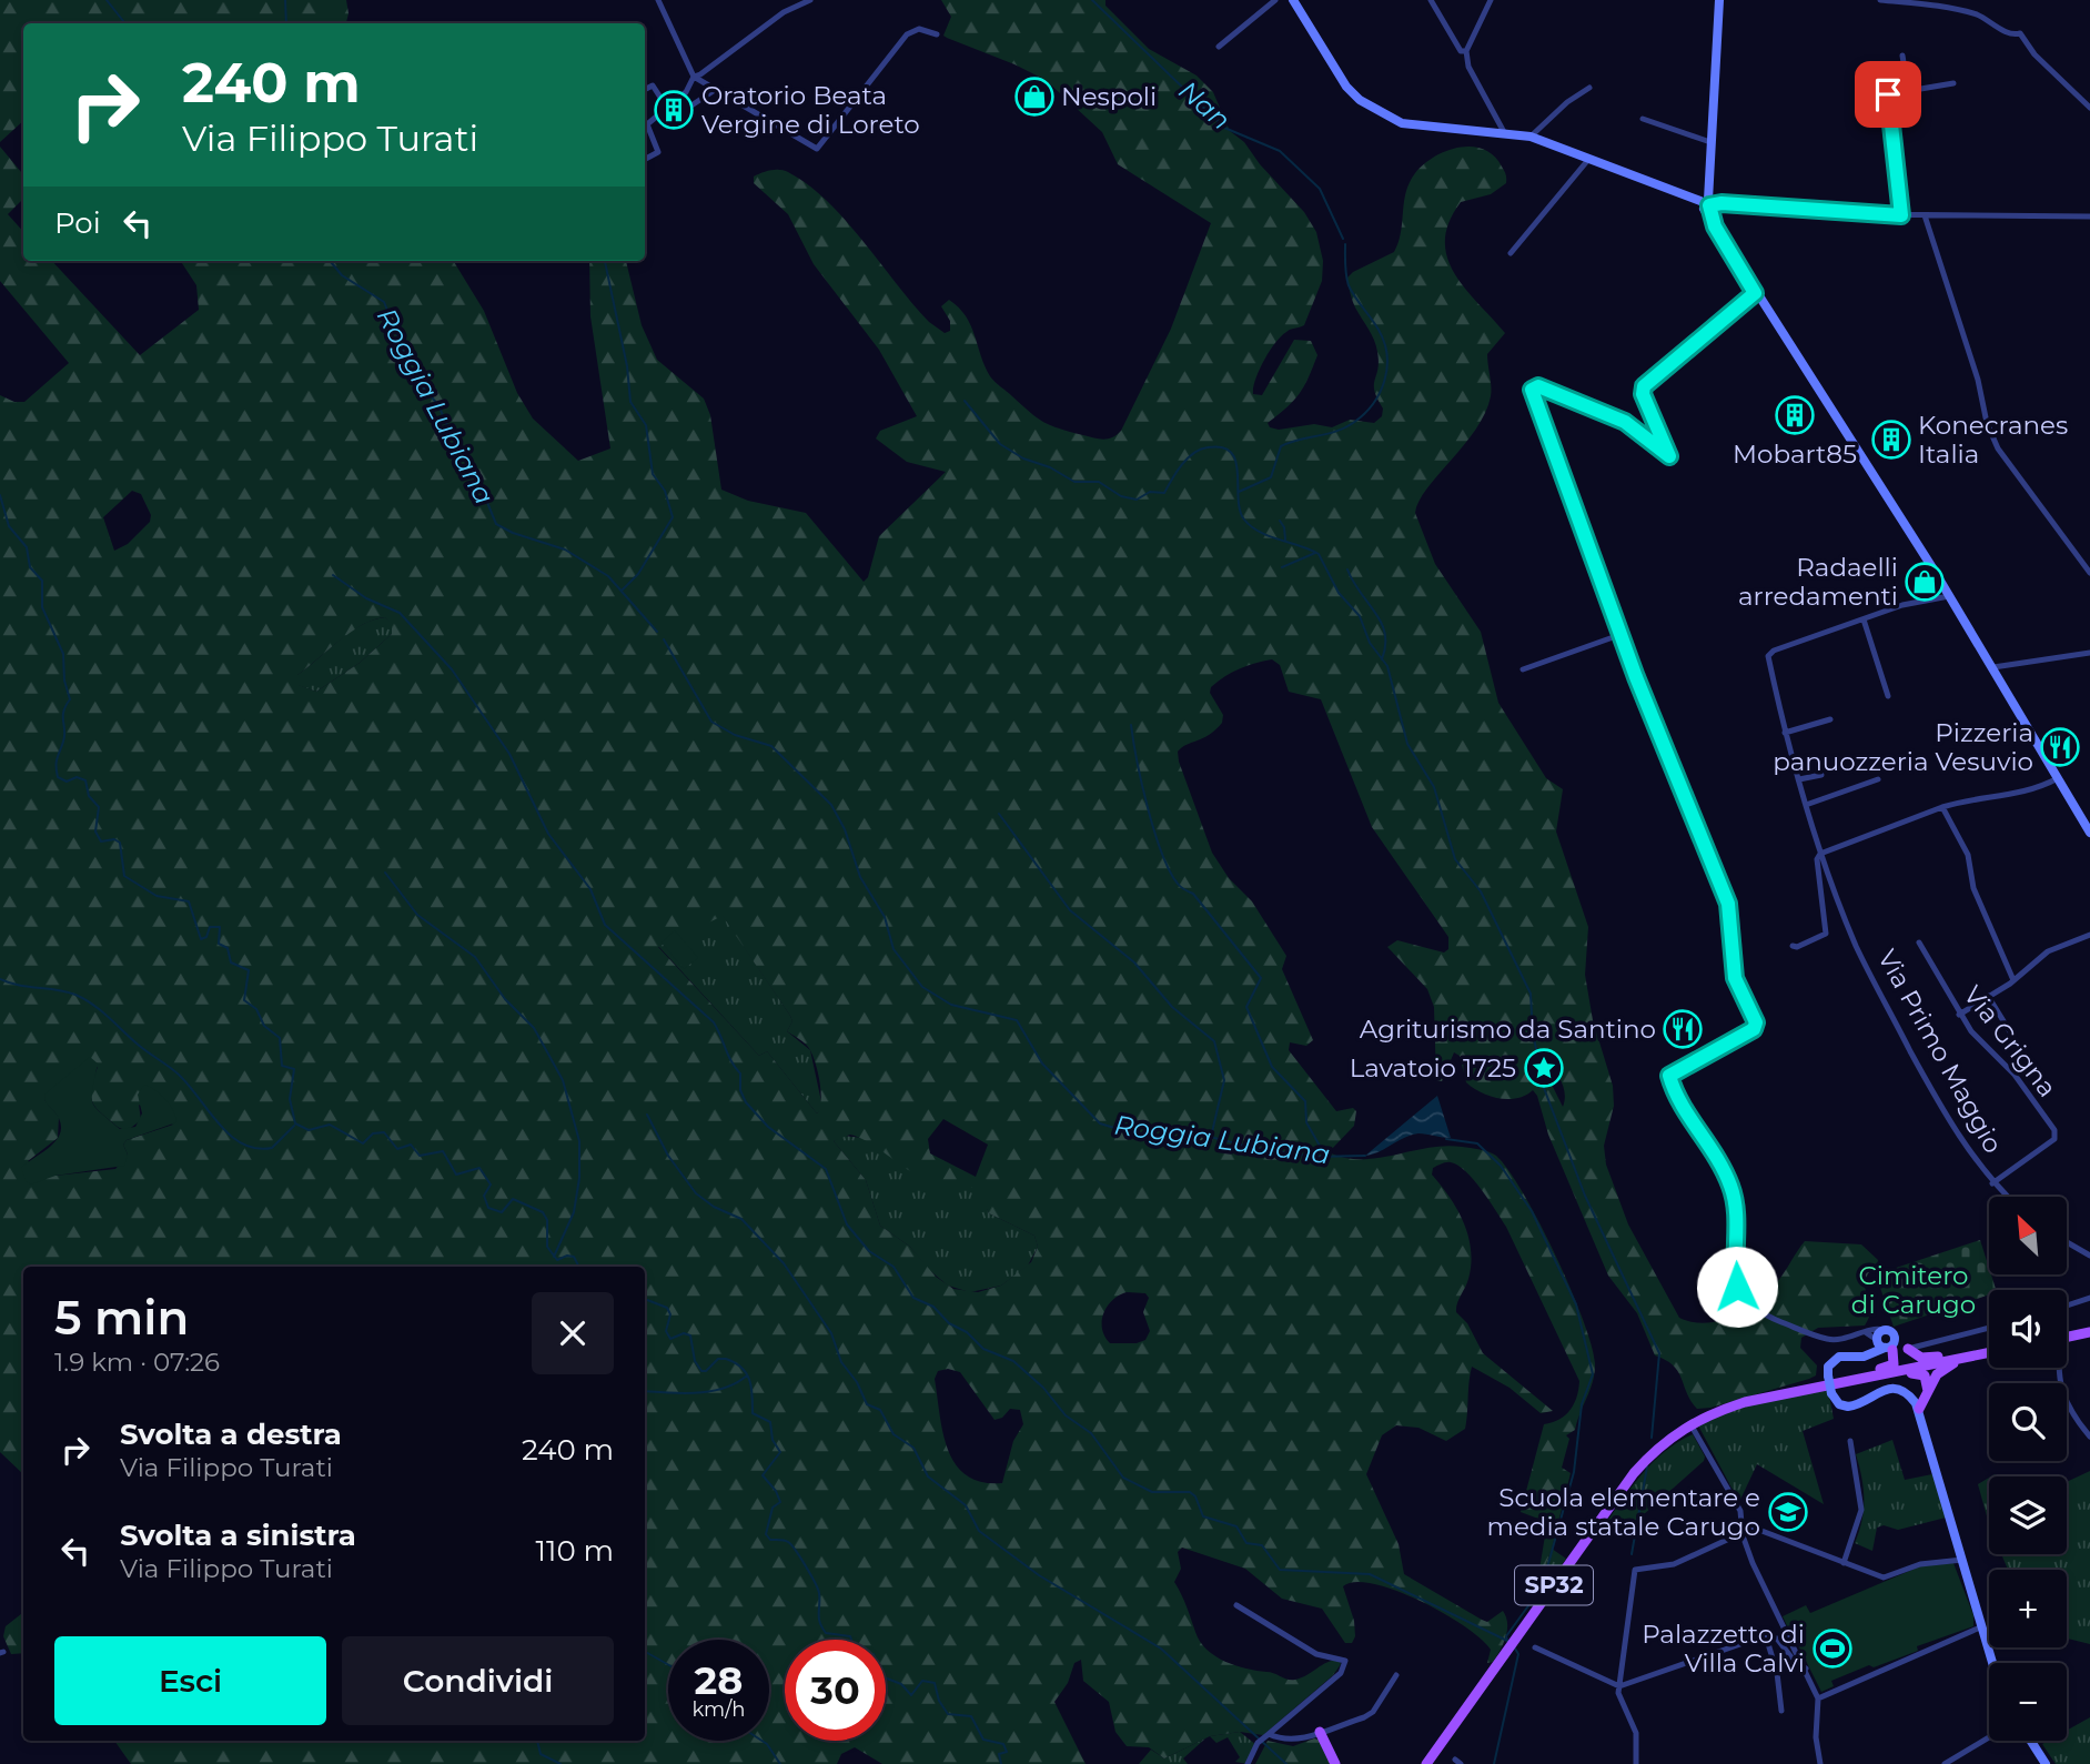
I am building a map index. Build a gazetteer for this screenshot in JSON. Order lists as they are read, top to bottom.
{
  "streets": {
    "main road": ["SP32"],
    "street": ["Via Grigna", "Via Primo Maggio"]
  },
  "crossings": [
    ["Via Grigna", "Via Primo Maggio"]
  ],
  "water": ["Nan", "Roggia Lubiana"],
  "parks": ["Cimitero di Carugo"],
  "places": {
    "shop": ["Nespoli", "Radaelli arredamenti"],
    "building": ["Oratorio Beata Vergine di Loreto", "Mobart85", "Konecranes Italia"],
    "restaurant": ["Pizzeria panuozzeria Vesuvio", "Agriturismo da Santino"],
    "place": ["Lavatoio 1725"],
    "school or university": ["Scuola elementare e media statale Carugo"],
    "sports": ["Palazzetto di Villa Calvi"]
  },
  "north": "top left",
  "page": {
    "turn": ["240 m", "Via Filippo Turati"],
    "then": "Poi",
    "map_buttons": ["+", "−"],
    "heading": ["5 min", "1.9 km · 07:26"],
    "list": [
      {
        "name": "Svolta a destra",
        "note": "Via Filippo Turati",
        "value": "240 m"
      },
      {
        "name": "Svolta a sinistra",
        "note": "Via Filippo Turati",
        "value": "110 m"
      }
    ],
    "buttons": ["Esci", "Condividi"],
    "speed": "28 km/h",
    "limit": "30"
  }
}
